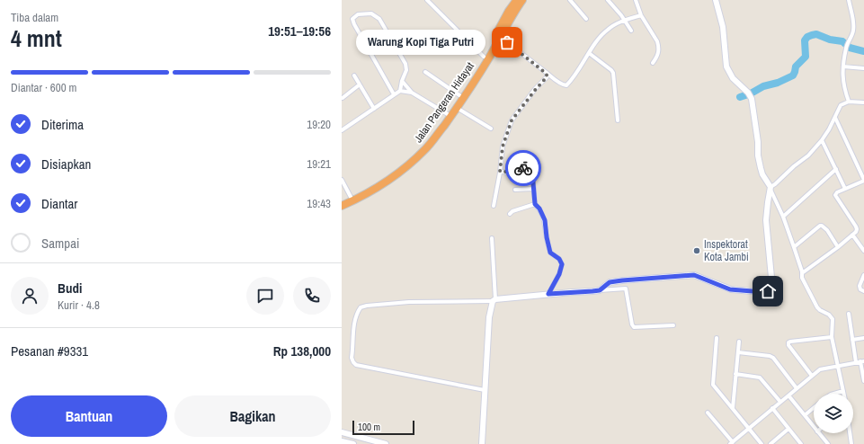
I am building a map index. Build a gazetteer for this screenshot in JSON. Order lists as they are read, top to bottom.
{
  "streets": {
    "highway": ["Jalan Pangeran Hidayat"]
  },
  "places": ["Warung Kopi Tiga Putri", "Inspektorat Kota Jambi"],
  "scale_bar": "100 m",
  "page": {
    "heading": ["4 mnt", "Tiba dalam", "19:51–19:56"],
    "panel": [
      "Budi",
      "Kurir · 4.8",
      "Pesanan #9331",
      "Rp 138,000"
    ],
    "bubble": "Warung Kopi Tiga Putri",
    "bar": "Diantar · 600 m",
    "list": [
      ["Diterima", "19:20"],
      ["Disiapkan", "19:21"],
      ["Diantar", "19:43"],
      "Sampai"
    ],
    "buttons": ["Bantuan", "Bagikan"],
    "scale": "100 m"
  }
}
